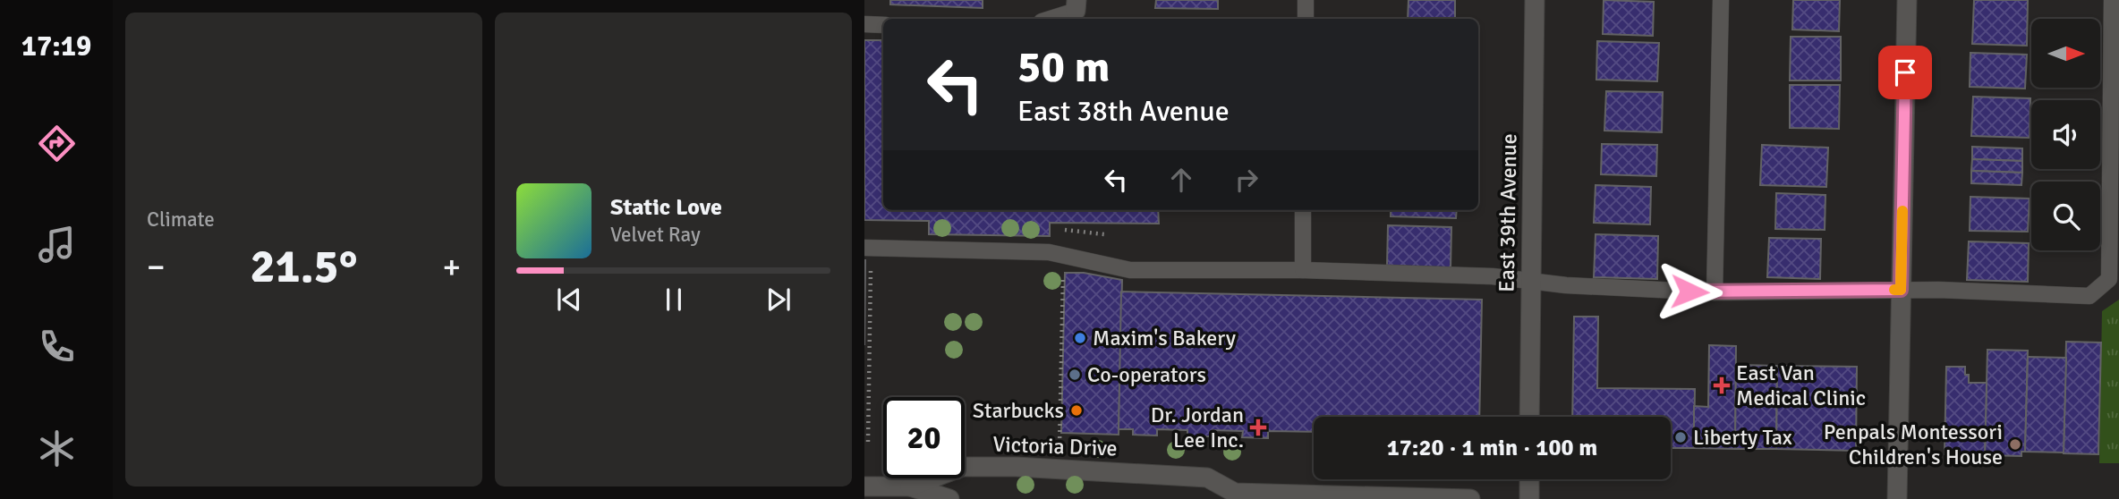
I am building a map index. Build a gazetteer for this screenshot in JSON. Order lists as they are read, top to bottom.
{
  "streets": {
    "street": ["East 39th Avenue", "Victoria Drive"]
  },
  "places": {
    "other": [
      "Maxim's Bakery",
      "Co-operators",
      "Starbucks",
      "Liberty Tax",
      "Penpals Montessori Children's House"
    ],
    "health": ["East Van Medical Clinic", "Dr. Jordan Lee Inc."]
  },
  "north": "right",
  "page": {
    "tabs": "17:19",
    "tile": "Climate",
    "turn": ["50 m", "East 38th Avenue"],
    "song": ["Static Love", "Velvet Ray"],
    "heat": ["−", "21.5°", "+"],
    "limit": "20",
    "trip": "17:20 · 1 min · 100 m"
  }
}
